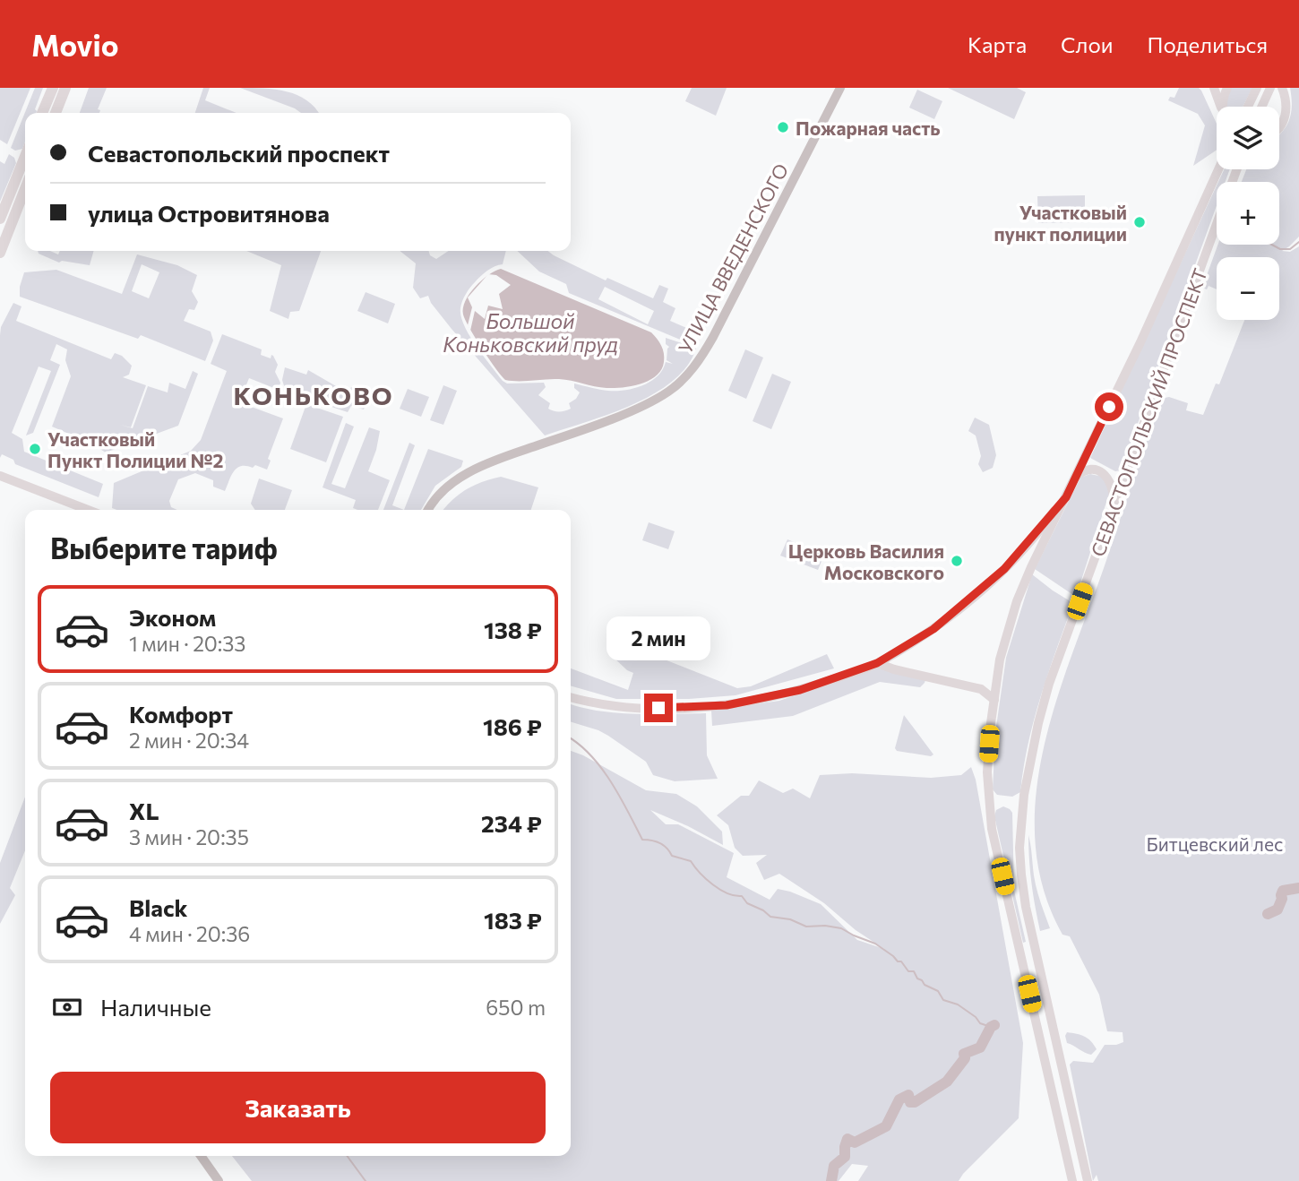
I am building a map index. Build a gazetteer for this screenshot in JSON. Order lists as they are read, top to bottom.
{
  "streets": {
    "main road": ["СЕВАСТОПОЛЬСКИЙ ПРОСПЕКТ"],
    "street": ["УЛИЦА ВВЕДЕНСКОГО"]
  },
  "districts": ["КОНЬКОВО"],
  "water": ["Большой Коньковский пруд"],
  "parks": ["Битцевский лес"],
  "places": [
    "Пожарная часть",
    "Участковый пункт полиции",
    "Участковый Пункт Полиции №2",
    "Церковь Василия Московского"
  ],
  "page": {
    "header": "Movio",
    "nav": ["Карта", "Слои", "Поделиться"],
    "map_buttons": ["+", "−"],
    "banner": ["Севастопольский проспект", "улица Островитянова"],
    "heading": "Выберите тариф",
    "list": [
      {
        "name": "Эконом",
        "note": "1 мин · 20:33",
        "value": "138 ₽"
      },
      {
        "name": "Комфорт",
        "note": "2 мин · 20:34",
        "value": "186 ₽"
      },
      {
        "name": "XL",
        "note": "3 мин · 20:35",
        "value": "234 ₽"
      },
      {
        "name": "Black",
        "note": "4 мин · 20:36",
        "value": "183 ₽"
      }
    ],
    "bubble": "2 мин",
    "pay": ["Наличные", "650 m"],
    "buttons": "Заказать"
  }
}
